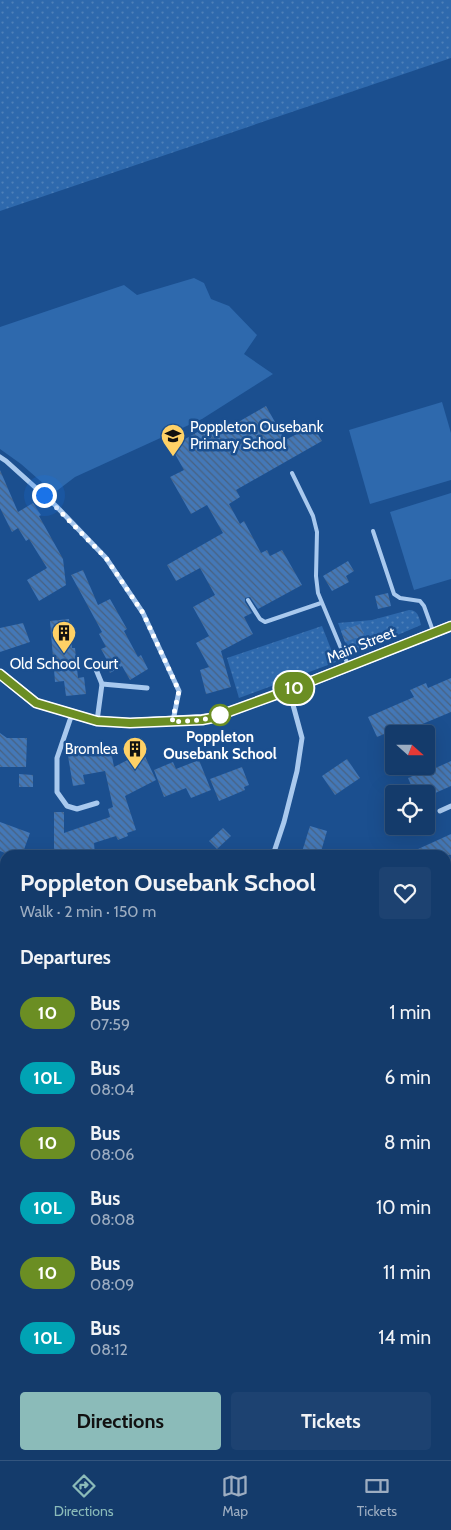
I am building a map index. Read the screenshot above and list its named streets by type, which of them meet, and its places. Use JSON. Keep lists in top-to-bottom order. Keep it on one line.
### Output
{"streets":{"street":["Main Street"]},"places":{"school or university":["Poppleton Ousebank Primary School"],"building":["Old School Court","Bromlea"],"other":["Poppleton Ousebank School"]},"lines":["bus line 10"],"north":"right","page":{"on_map":"10","heading":[["Poppleton Ousebank School","Walk · 2 min · 150 m"],"Departures"],"list":[{"mark":"10","name":"Bus","note":"07:59","value":"1 min"},{"mark":"10L","name":"Bus","note":"08:04","value":"6 min"},{"mark":"10","name":"Bus","note":"08:06","value":"8 min"},{"mark":"10L","name":"Bus","note":"08:08","value":"10 min"},{"mark":"10","name":"Bus","note":"08:09","value":"11 min"},{"mark":"10L","name":"Bus","note":"08:12","value":"14 min"}],"buttons":["Directions","Tickets"],"tabs":["Directions","Map","Tickets"]}}
